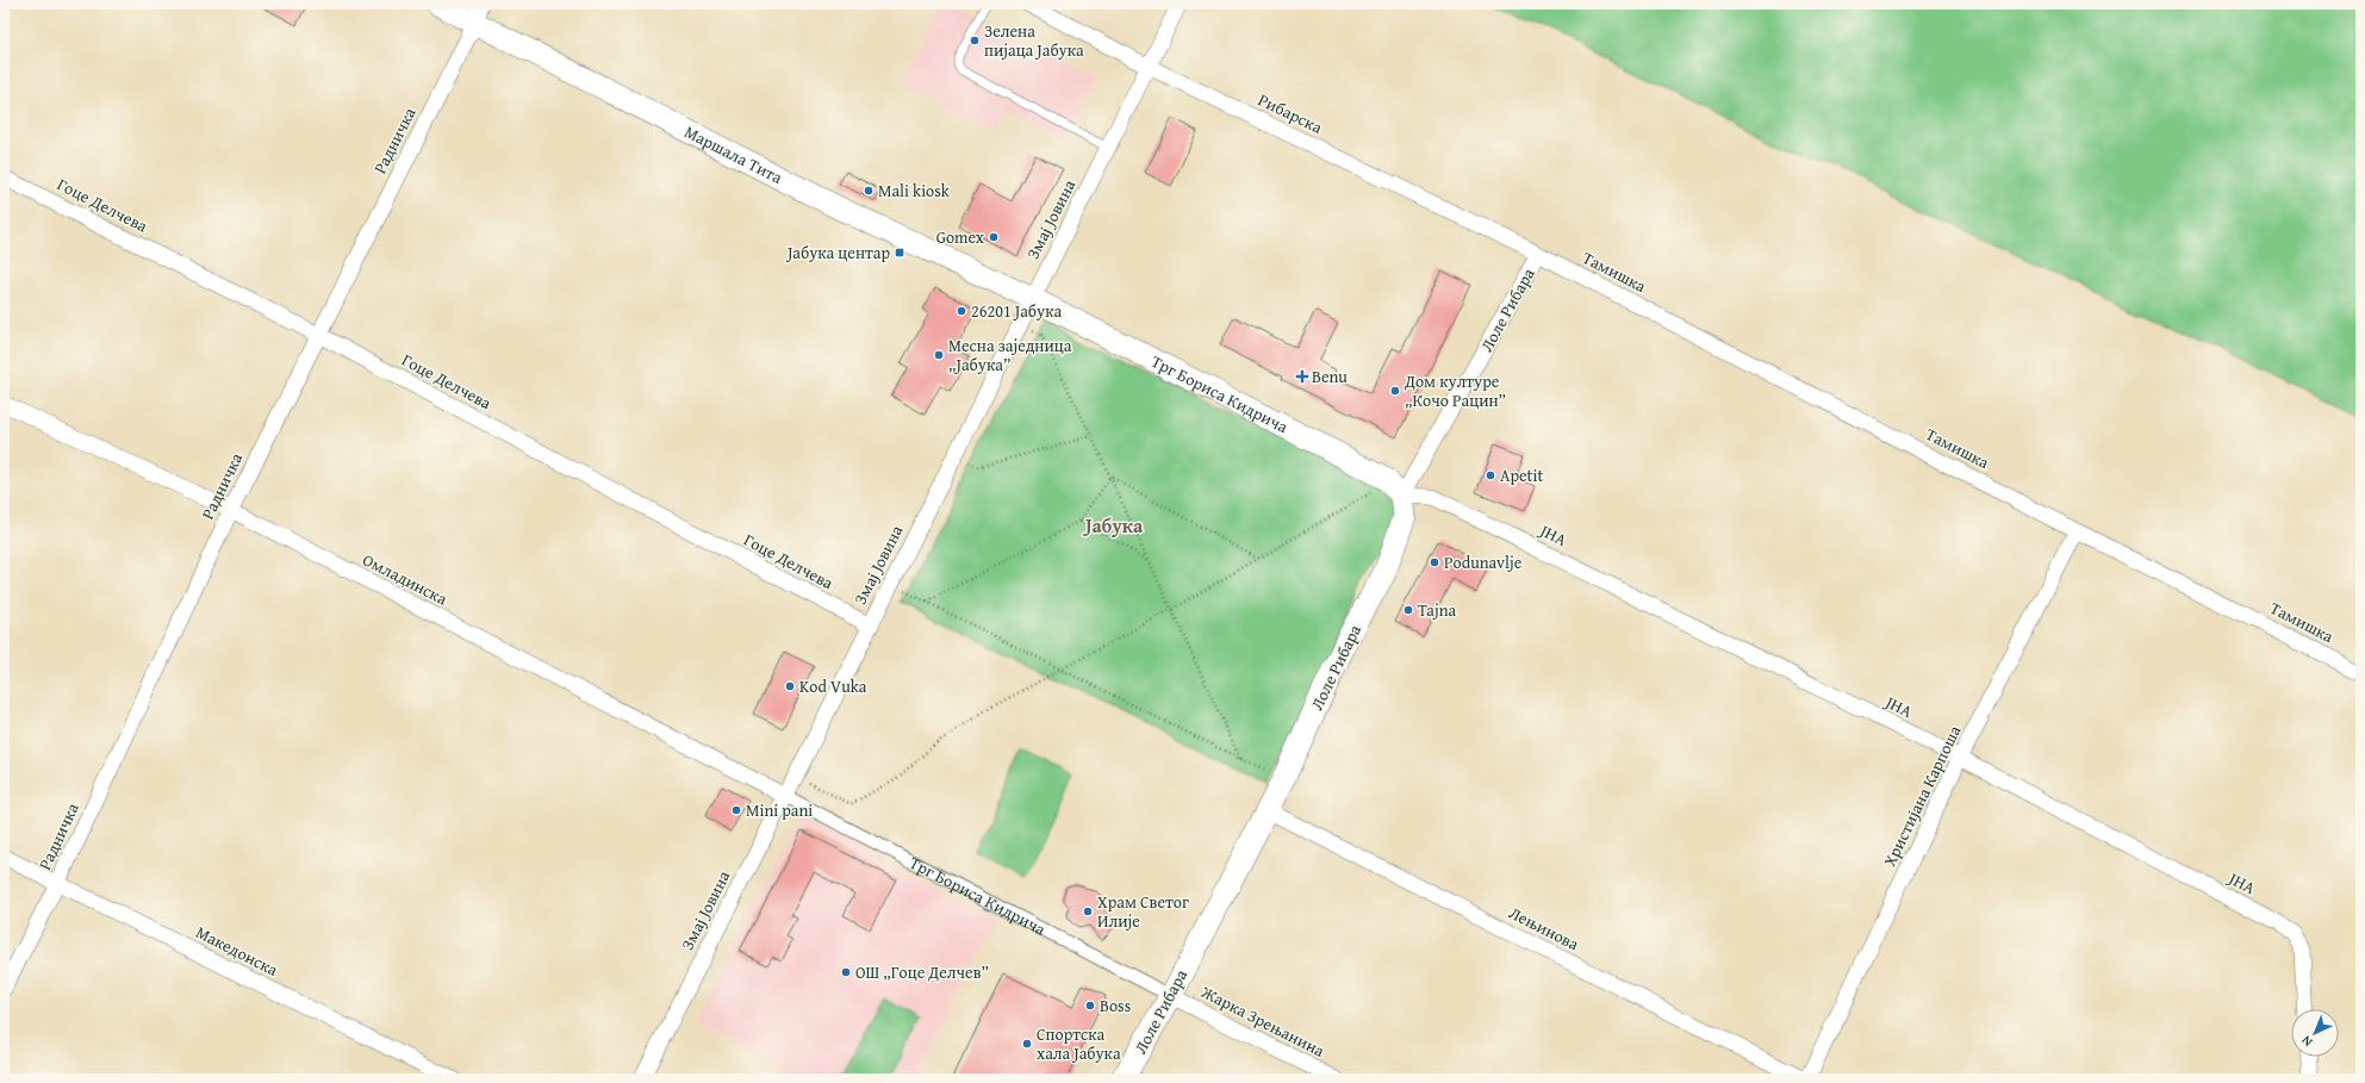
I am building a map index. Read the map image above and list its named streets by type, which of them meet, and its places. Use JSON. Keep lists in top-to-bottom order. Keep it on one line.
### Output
{"streets":{"main road":["Маршала Тита","Лоле Рибара","Трг Бориса Кидрича"],"street":["Рибарска","Радничка","Гоце Делчева","Змај Јовина","Тамишка","ЈНА","Омладинска","Христијана Карпоша","Лењинова","Македонска","Жарка Зрењанина"]},"crossings":[["Рибарска","Змај Јовина"],["Рибарска","Тамишка"],["Рибарска","Лоле Рибара"],["Радничка","Маршала Тита"],["Радничка","Гоце Делчева"],["Радничка","Омладинска"],["Радничка","Македонска"],["Маршала Тита","Змај Јовина"],["Маршала Тита","Трг Бориса Кидрича"],["Гоце Делчева","Змај Јовина"],["Змај Јовина","Трг Бориса Кидрича"],["Змај Јовина","Омладинска"],["Тамишка","Лоле Рибара"],["Тамишка","Христијана Карпоша"],["Лоле Рибара","Трг Бориса Кидрича"],["Лоле Рибара","ЈНА"],["Лоле Рибара","Лењинова"],["Лоле Рибара","Жарка Зрењанина"],["Трг Бориса Кидрича","ЈНА"],["Трг Бориса Кидрича","Омладинска"],["Трг Бориса Кидрича","Жарка Зрењанина"],["ЈНА","Христијана Карпоша"],["Христијана Карпоша","Лењинова"]],"districts":["Јабука"],"places":{"other":["Зелена пијаца Јабука","Mali kiosk","Gomex","26201 Јабука","Месна заједница „Јабука”","Дом културе „Кочо Рацин”","Apetit","Podunavlje","Tajna","Kod Vuka","Mini pani","Храм Светог Илије","ОШ „Гоце Делчев”","Boss","Спортска хала Јабука"],"transit":["Јабука центар"],"health":["Benu"]},"north":"bottom left"}
